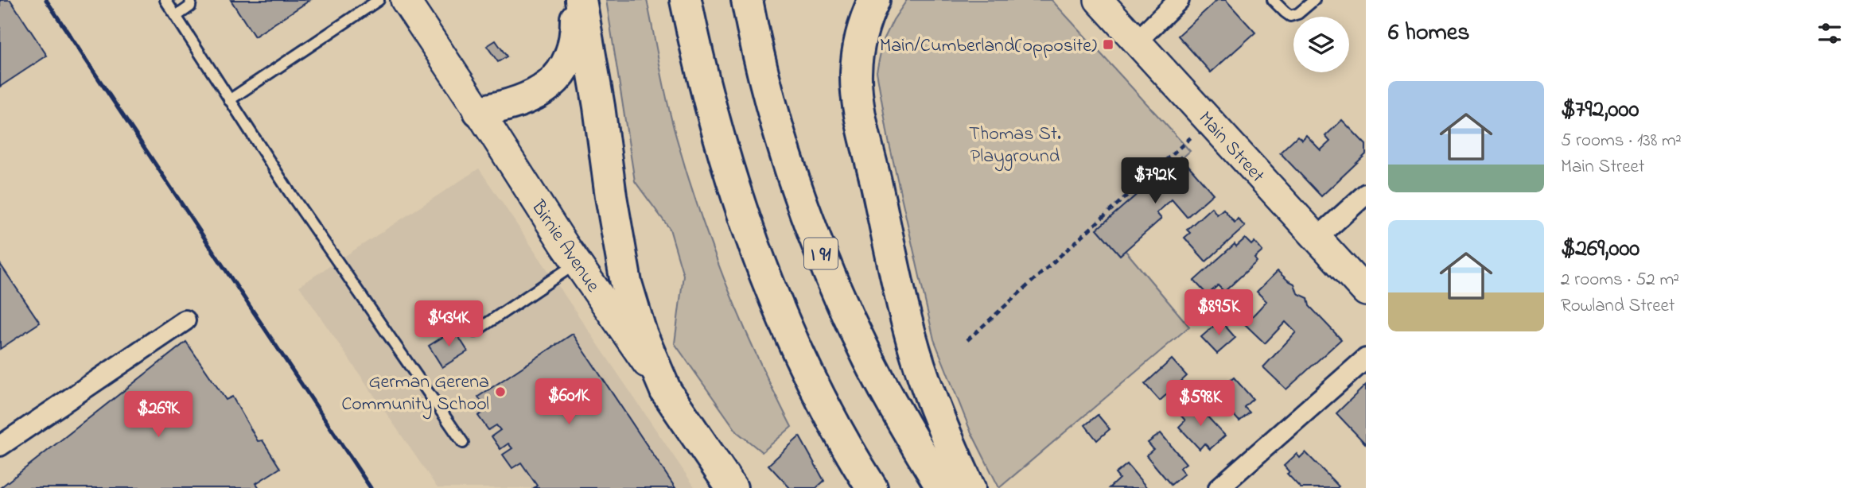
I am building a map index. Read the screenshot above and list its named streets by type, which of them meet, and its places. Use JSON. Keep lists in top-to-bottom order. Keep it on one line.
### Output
{"streets":{"main road":["Main Street","Birnie Avenue","I 91"]},"parks":["Thomas St. Playground"],"places":{"transit":["Main/Cumberland(opposite)"],"other":["German Gerena Community School"]},"page":{"heading":"6 homes","list":[{"name":"$792,000","note":"5 rooms · 138 m² · Main Street"},{"name":"$269,000","note":"2 rooms · 52 m² · Rowland Street"}],"price":["$792K","$895K","$434K","$601K","$598K","$269K"]}}
